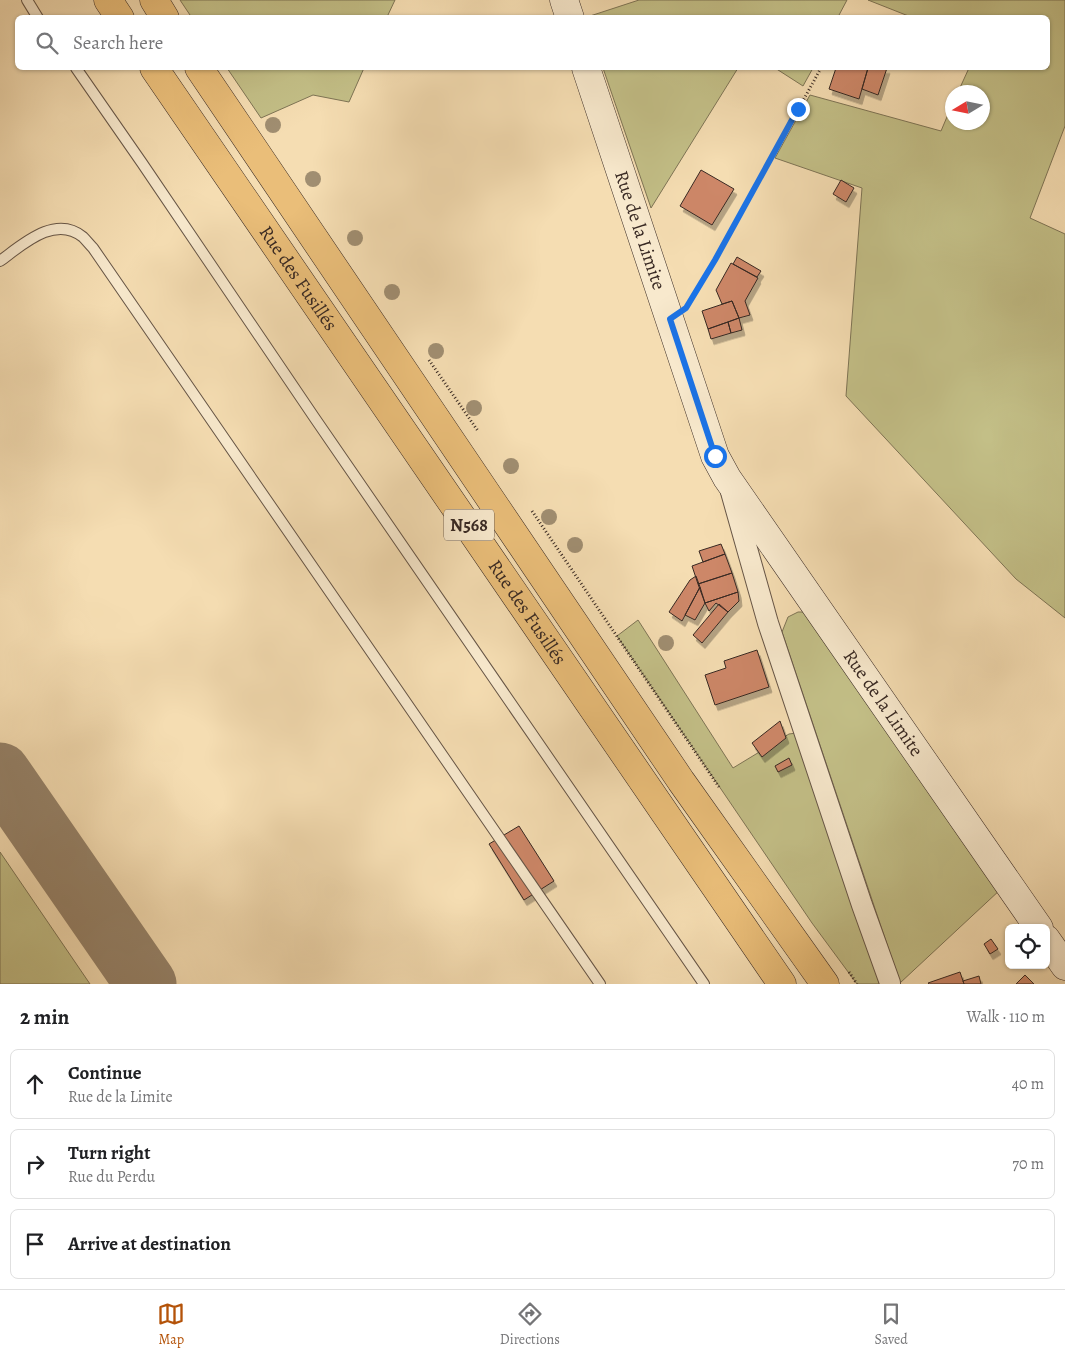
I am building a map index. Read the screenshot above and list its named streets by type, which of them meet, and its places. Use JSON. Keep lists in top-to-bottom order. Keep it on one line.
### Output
{"streets":{"highway":["Rue des Fusillés","N568"],"street":["Rue de la Limite"]},"north":"left","page":{"search":"Search here","heading":["2 min","Walk · 110 m"],"list":[["Continue","Rue de la Limite","40 m"],["Turn right","Rue du Perdu","70 m"],"Arrive at destination"],"nav":["Map","Directions","Saved"]}}
